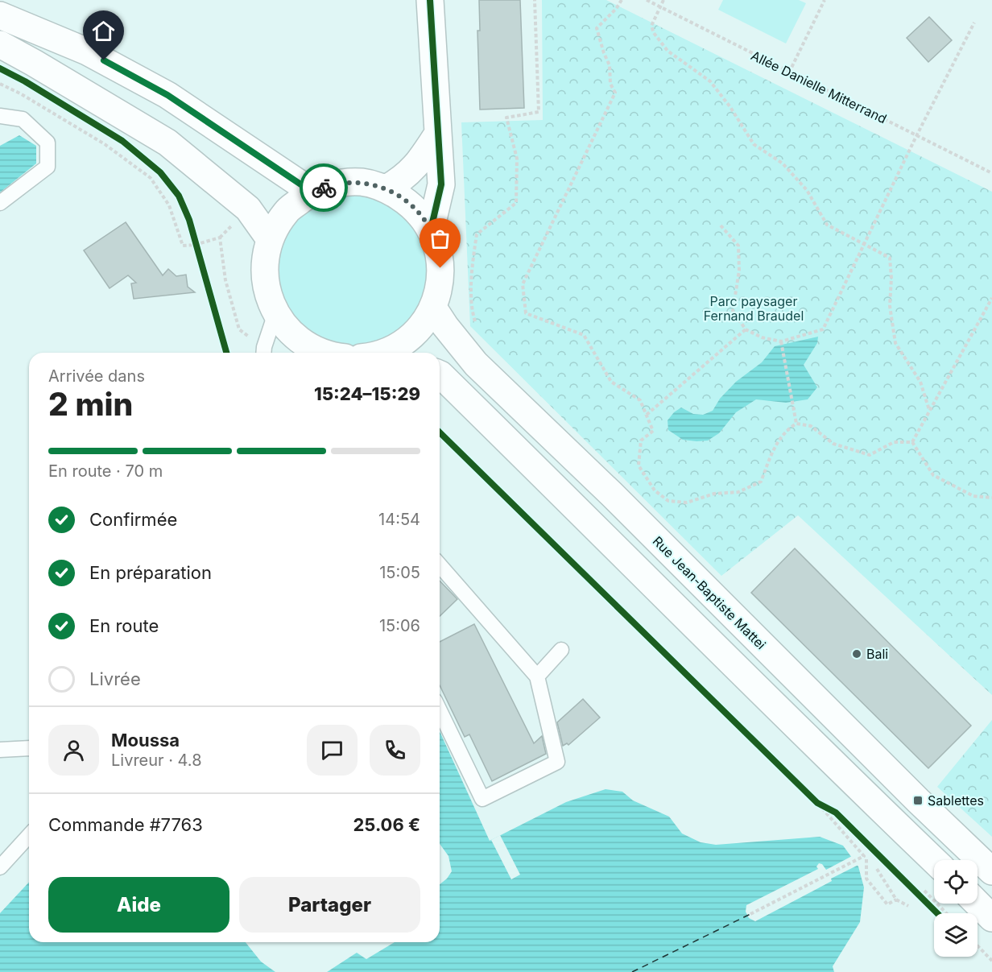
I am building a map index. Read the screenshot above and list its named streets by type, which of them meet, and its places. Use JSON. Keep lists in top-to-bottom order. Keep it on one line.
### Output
{"streets":{"main road":["Rue Jean-Baptiste Mattei"],"path":["Allée Danielle Mitterrand"]},"parks":["Parc paysager Fernand Braudel"],"places":{"other":["Bali"],"transit":["Sablettes"]},"page":{"heading":["2 min","Arrivée dans","15:24–15:29"],"panel":["Moussa","Livreur · 4.8","Commande #7763","25.06 €"],"bar":"En route · 70 m","list":[["Confirmée","14:54"],["En préparation","15:05"],["En route","15:06"],"Livrée"],"buttons":["Aide","Partager"]}}
